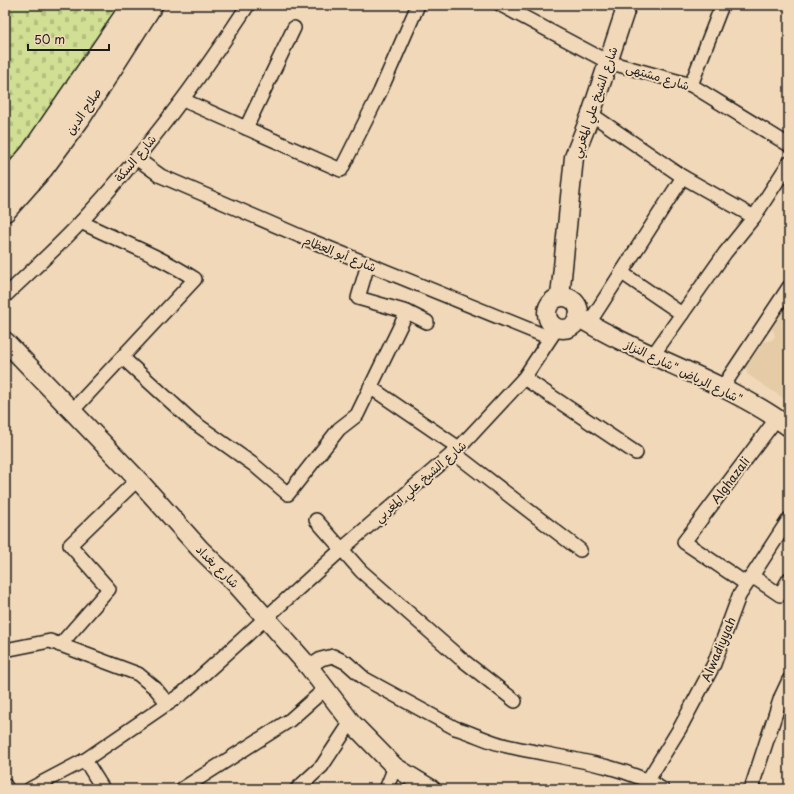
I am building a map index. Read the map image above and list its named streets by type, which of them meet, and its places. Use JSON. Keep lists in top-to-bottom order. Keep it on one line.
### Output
{"streets":{"highway":["صلاح الدين"],"main road":["شارع الشيخ علي المغربي","شارع الرياض \"شارع النزاز\"","شارع بغداد"],"street":["شارع مشتهى","شارع السكة","شارع أبو العظام","Alghazali","Alwadiyyah"]},"crossings":[["شارع مشتهى","شارع الشيخ علي المغربي"],["شارع الشيخ علي المغربي","شارع أبو العظام"],["شارع الشيخ علي المغربي","شارع بغداد"],["شارع السكة","شارع أبو العظام"],["شارع الرياض \"شارع النزاز\"","Alghazali"],["Alghazali","Alwadiyyah"]],"scale_bar":"50 m"}
